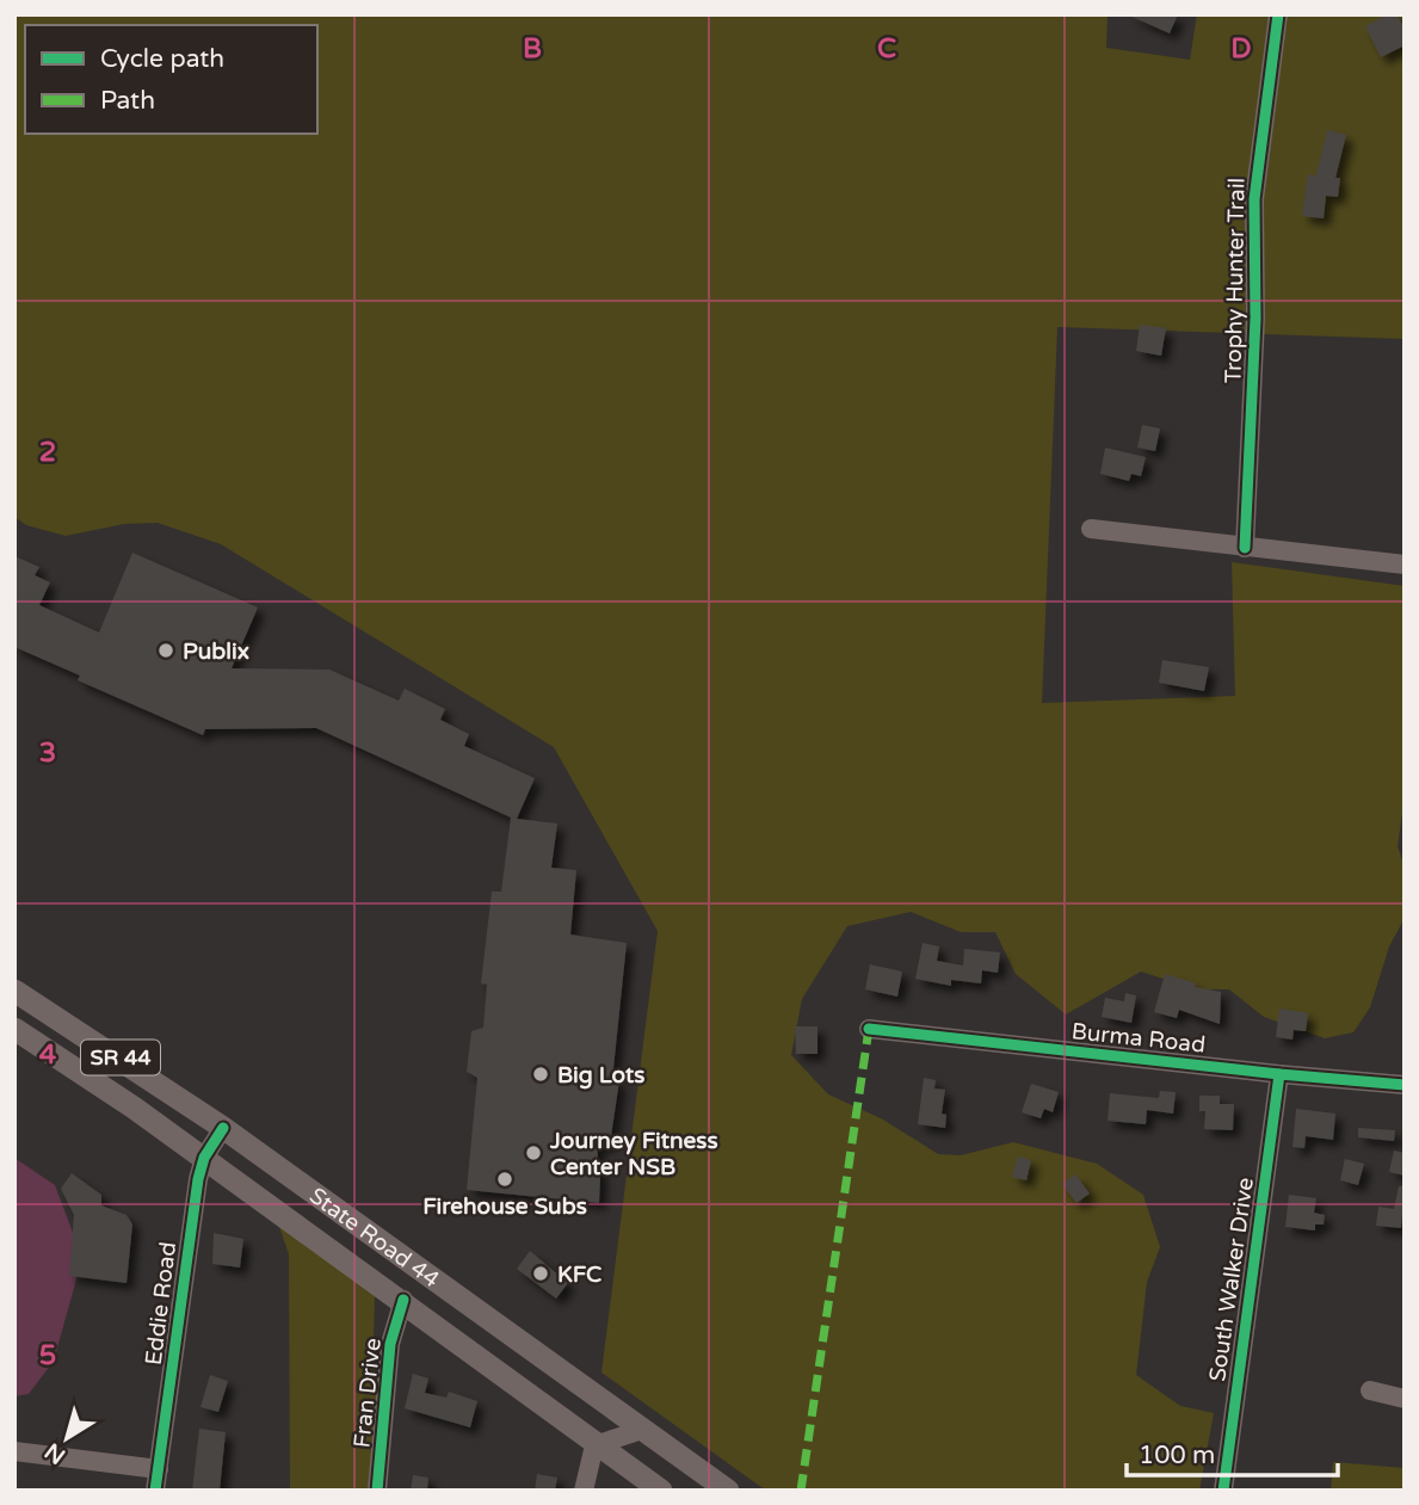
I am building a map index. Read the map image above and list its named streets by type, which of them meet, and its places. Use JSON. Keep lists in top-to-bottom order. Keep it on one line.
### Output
{"streets":{"main road":["SR 44","State Road 44"],"street":["Trophy Hunter Trail","Burma Road","South Walker Drive","Eddie Road","Fran Drive"]},"crossings":[["Burma Road","South Walker Drive"],["State Road 44","Eddie Road"],["State Road 44","Fran Drive"]],"places":["Publix","Big Lots","Journey Fitness Center NSB","Firehouse Subs","KFC"],"legend":["Cycle path","Path"],"scale_bar":"100 m","north":"bottom left","grid":{"columns":["B","C","D"],"rows":["2","3","4","5"]}}
